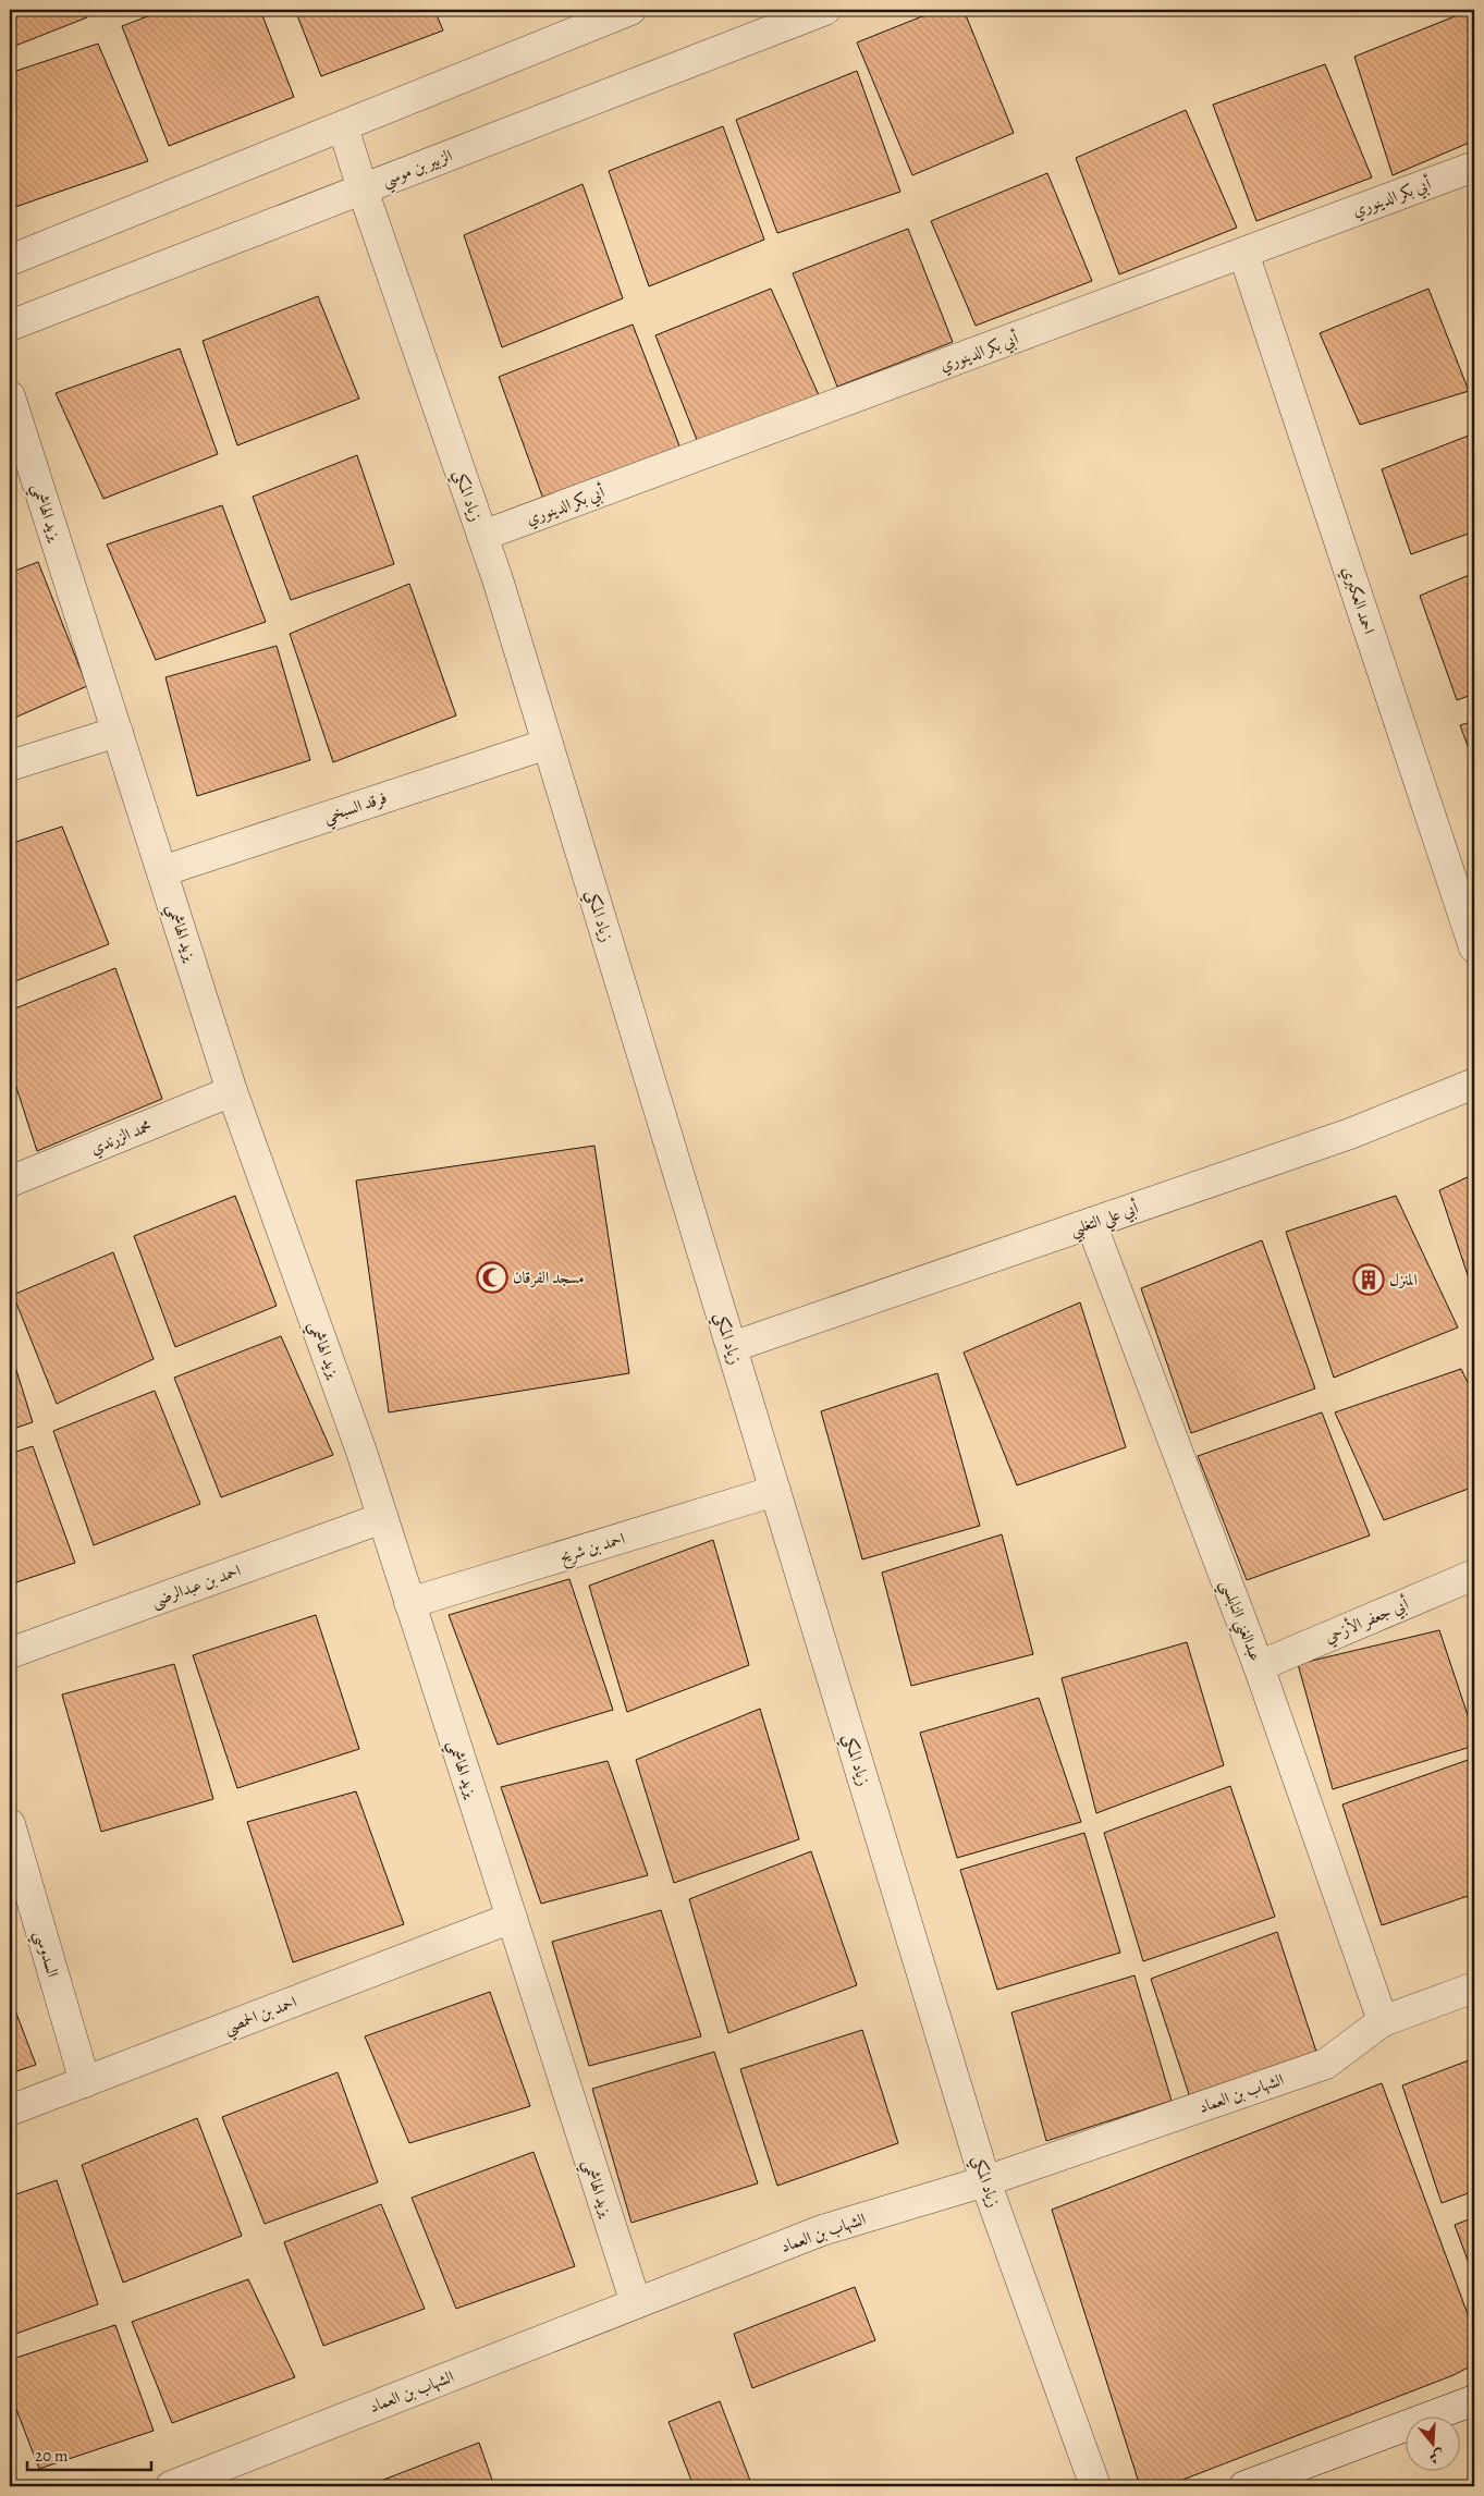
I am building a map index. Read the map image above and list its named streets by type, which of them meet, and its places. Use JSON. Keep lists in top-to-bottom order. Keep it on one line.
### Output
{"streets":{"street":["الزبير بن موسي","أبي بكر الدينوري","زياد المكي","يزيد الهاشمي","احمد العكبري","فرقد السبخي","محمد الزرندي","أبي علي التغلبي","احمد بن شريح","احمد بن عبدالرضى","عبدالغني النابلسي","أبي جعفر الأزحي","السدوسي","احمد بن الحمصي","الشهاب بن العماد"]},"crossings":[["الزبير بن موسي","زياد المكي"],["أبي بكر الدينوري","زياد المكي"],["أبي بكر الدينوري","احمد العكبري"],["زياد المكي","فرقد السبخي"],["زياد المكي","أبي علي التغلبي"],["زياد المكي","احمد بن شريح"],["زياد المكي","الشهاب بن العماد"],["يزيد الهاشمي","فرقد السبخي"],["يزيد الهاشمي","محمد الزرندي"],["يزيد الهاشمي","احمد بن شريح"],["يزيد الهاشمي","احمد بن عبدالرضى"],["يزيد الهاشمي","احمد بن الحمصي"],["يزيد الهاشمي","الشهاب بن العماد"],["أبي علي التغلبي","عبدالغني النابلسي"],["عبدالغني النابلسي","أبي جعفر الأزحي"],["عبدالغني النابلسي","الشهاب بن العماد"],["السدوسي","احمد بن الحمصي"]],"places":{"mosque":["مسجد الفرقان"],"building":["المنزل"]},"scale_bar":"20 m","north":"bottom"}
